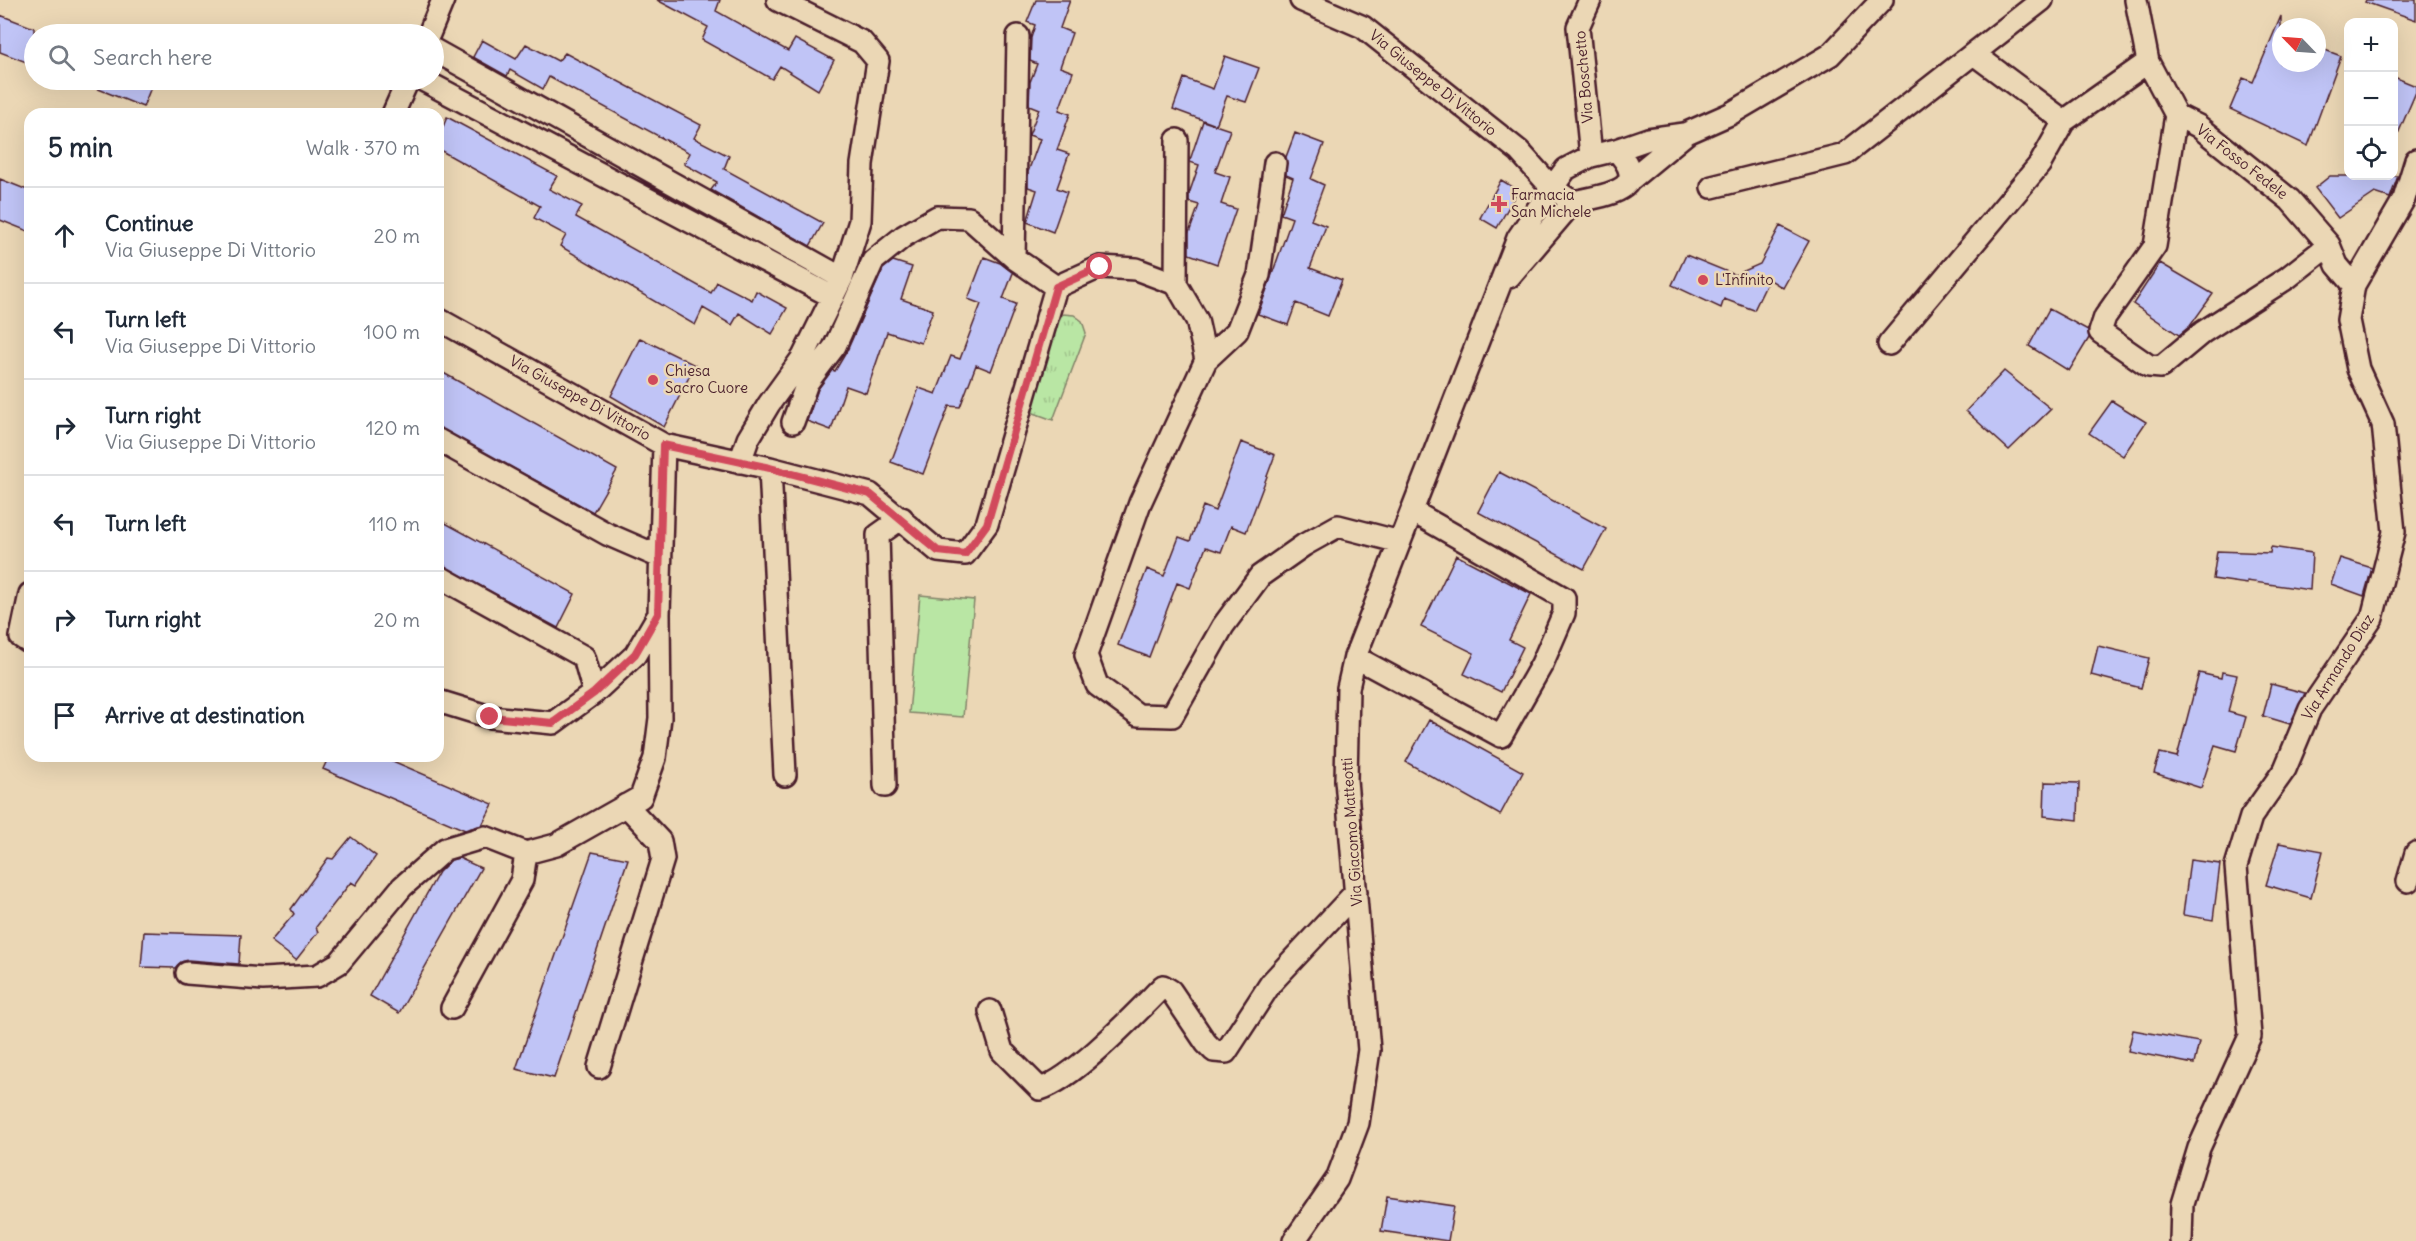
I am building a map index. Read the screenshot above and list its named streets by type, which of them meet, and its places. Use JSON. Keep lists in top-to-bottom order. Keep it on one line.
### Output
{"streets":{"street":["Via Boschetto","Via Giuseppe Di Vittorio","Via Fosso Fedele","Via Armando Diaz","Via Giacomo Matteotti"]},"crossings":[["Via Boschetto","Via Giacomo Matteotti"],["Via Giuseppe Di Vittorio","Via Giacomo Matteotti"],["Via Fosso Fedele","Via Armando Diaz"]],"places":{"health":["Farmacia San Michele"],"other":["L'Infinito","Chiesa Sacro Cuore"]},"north":"top left","page":{"map_buttons":["+","−"],"search":"Search here","heading":["5 min","Walk · 370 m"],"list":[["Continue","Via Giuseppe Di Vittorio","20 m"],["Turn left","Via Giuseppe Di Vittorio","100 m"],["Turn right","Via Giuseppe Di Vittorio","120 m"],["Turn left","110 m"],["Turn right","20 m"],"Arrive at destination"]}}
